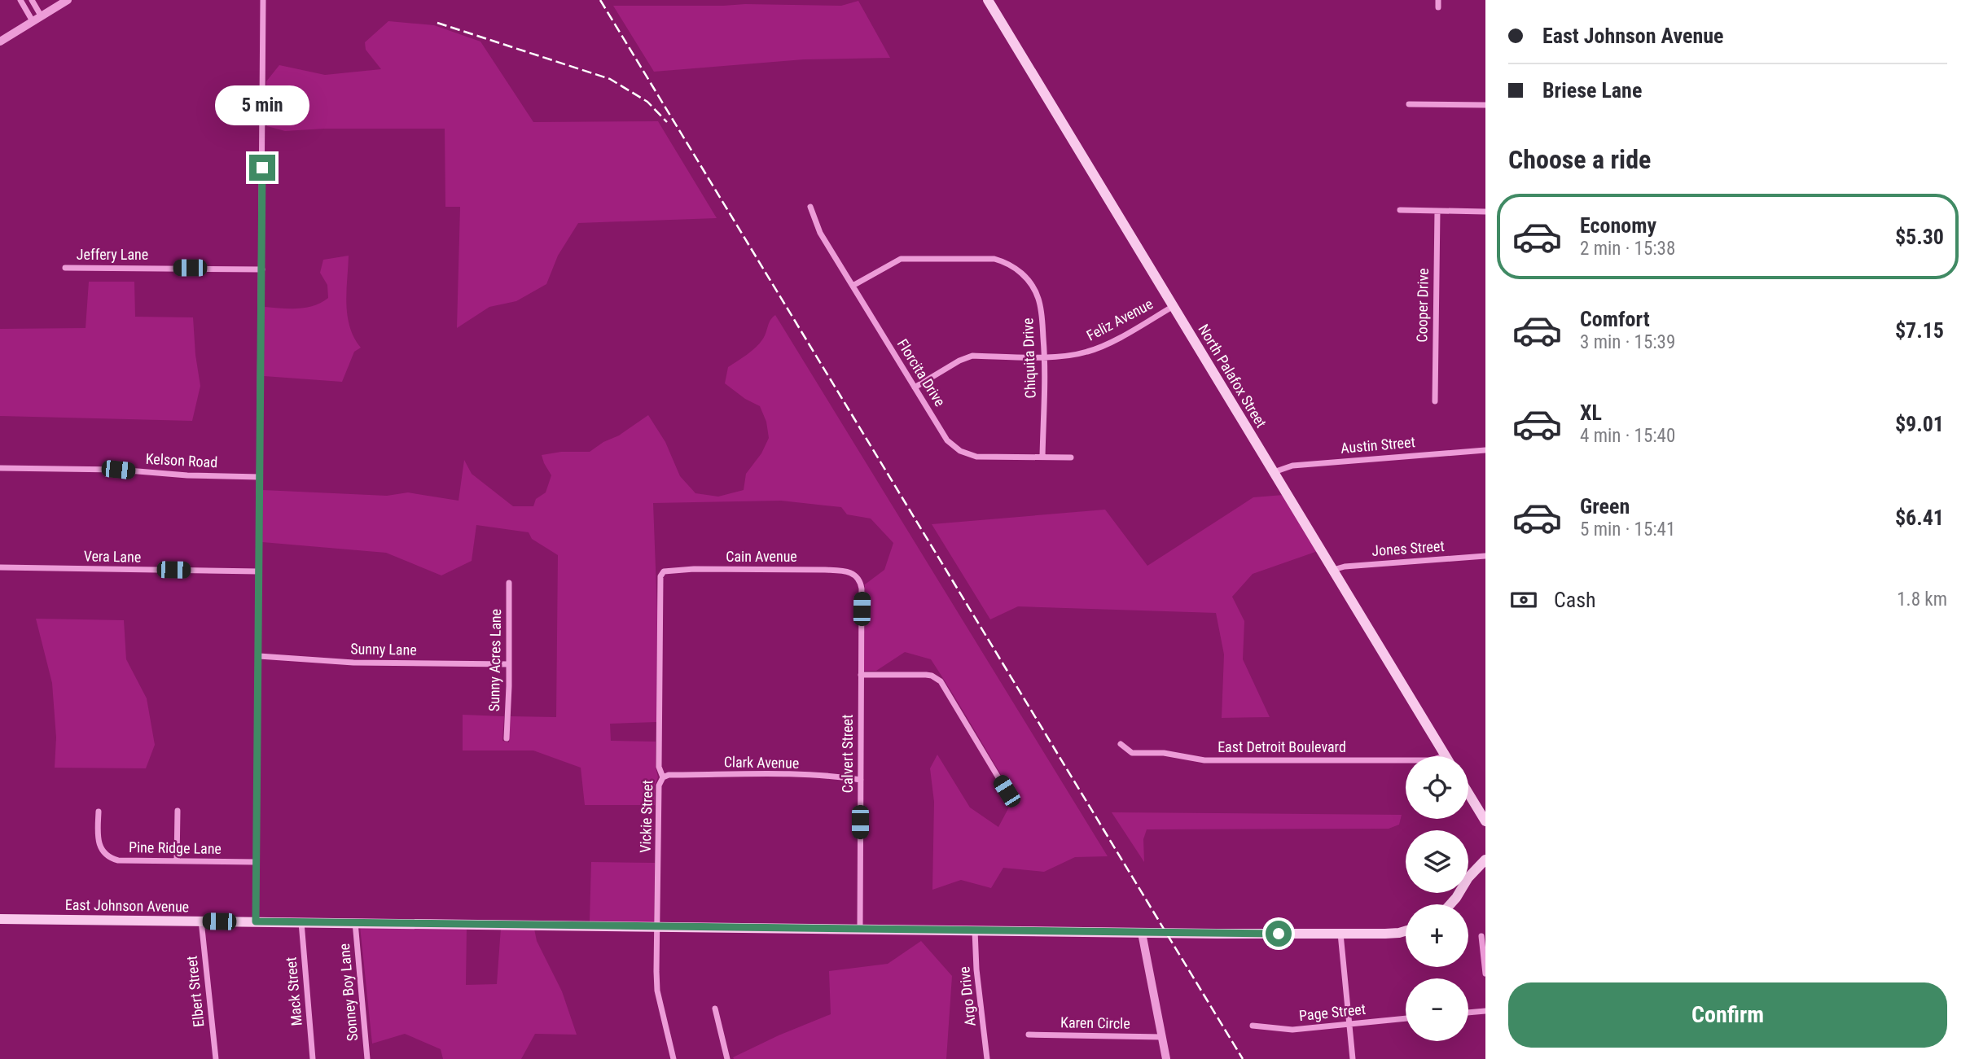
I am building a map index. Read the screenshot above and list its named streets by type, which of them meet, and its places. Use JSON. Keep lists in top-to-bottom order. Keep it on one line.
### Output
{"streets":{"main road":["North Palafox Street","East Johnson Avenue"],"street":["Jeffery Lane","Cooper Drive","Feliz Avenue","Chiquita Drive","Florcita Drive","Austin Street","Kelson Road","Jones Street","Vera Lane","Cain Avenue","Sunny Lane","Sunny Acres Lane","East Detroit Boulevard","Calvert Street","Clark Avenue","Vickie Street","Pine Ridge Lane","Elbert Street","Mack Street","Sonney Boy Lane","Argo Drive","Page Street","Karen Circle"]},"crossings":[["Feliz Avenue","Chiquita Drive"],["Feliz Avenue","Florcita Drive"],["Feliz Avenue","North Palafox Street"],["Chiquita Drive","Florcita Drive"],["North Palafox Street","Austin Street"],["North Palafox Street","Jones Street"],["North Palafox Street","East Detroit Boulevard"],["Cain Avenue","Calvert Street"],["Cain Avenue","Vickie Street"],["Sunny Lane","Sunny Acres Lane"],["Calvert Street","Clark Avenue"],["Calvert Street","East Johnson Avenue"],["Clark Avenue","Vickie Street"],["Vickie Street","East Johnson Avenue"],["East Johnson Avenue","Elbert Street"],["East Johnson Avenue","Mack Street"],["East Johnson Avenue","Sonney Boy Lane"],["East Johnson Avenue","Argo Drive"]],"page":{"banner":["East Johnson Avenue","Briese Lane"],"bubble":"5 min","heading":"Choose a ride","list":[{"name":"Economy","note":"2 min · 15:38","value":"$5.30"},{"name":"Comfort","note":"3 min · 15:39","value":"$7.15"},{"name":"XL","note":"4 min · 15:40","value":"$9.01"},{"name":"Green","note":"5 min · 15:41","value":"$6.41"}],"pay":["Cash","1.8 km"],"map_buttons":["+","−"],"buttons":"Confirm"}}
